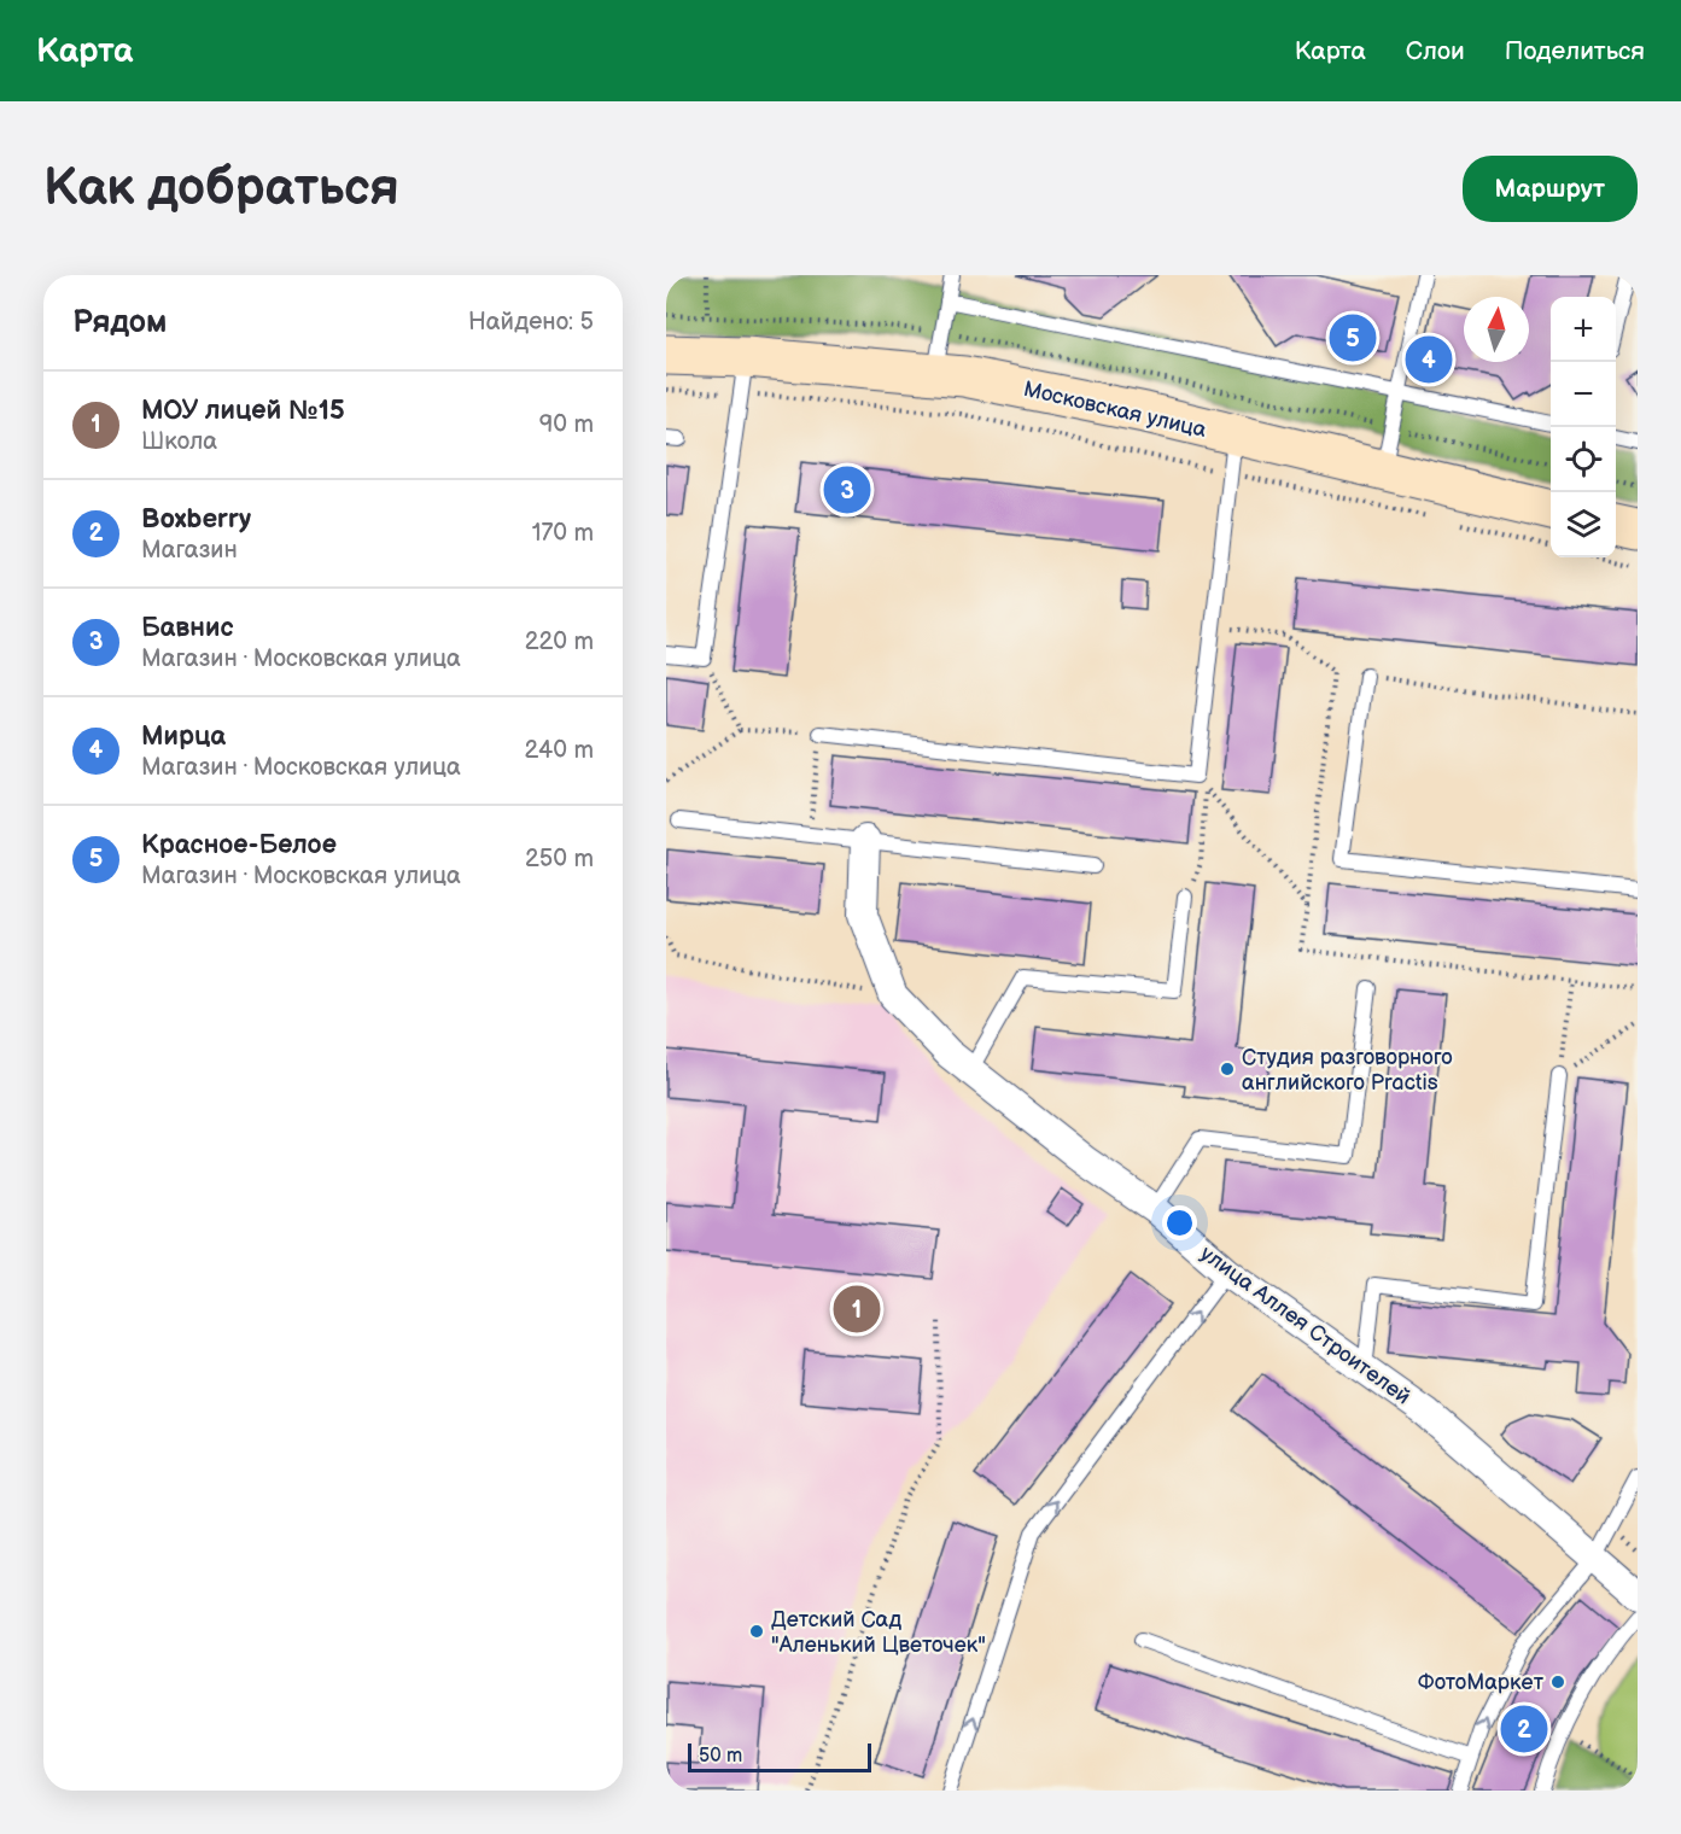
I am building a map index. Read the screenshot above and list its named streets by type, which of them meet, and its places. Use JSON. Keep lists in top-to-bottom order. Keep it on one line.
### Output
{"streets":{"street":["Московская улица","улица Аллея Строителей"]},"places":["Студия разговорного английского Practis","Детский Сад \"Аленький Цветочек\"","ФотоМаркет"],"scale_bar":"50 m","north":"top","page":{"header":"Карта","nav":["Карта","Слои","Поделиться"],"buttons":"Маршрут","title":"Как добраться","heading":["Рядом","Найдено: 5"],"map_buttons":["+","−"],"pins":["5","4","3","1","2"],"list":[{"mark":"1","name":"МОУ лицей №15","note":"Школа","value":"90 m"},{"mark":"2","name":"Boxberry","note":"Магазин","value":"170 m"},{"mark":"3","name":"Бавнис","note":"Магазин · Московская улица","value":"220 m"},{"mark":"4","name":"Мирца","note":"Магазин · Московская улица","value":"240 m"},{"mark":"5","name":"Красное-Белое","note":"Магазин · Московская улица","value":"250 m"}],"scale":"50 m"}}
